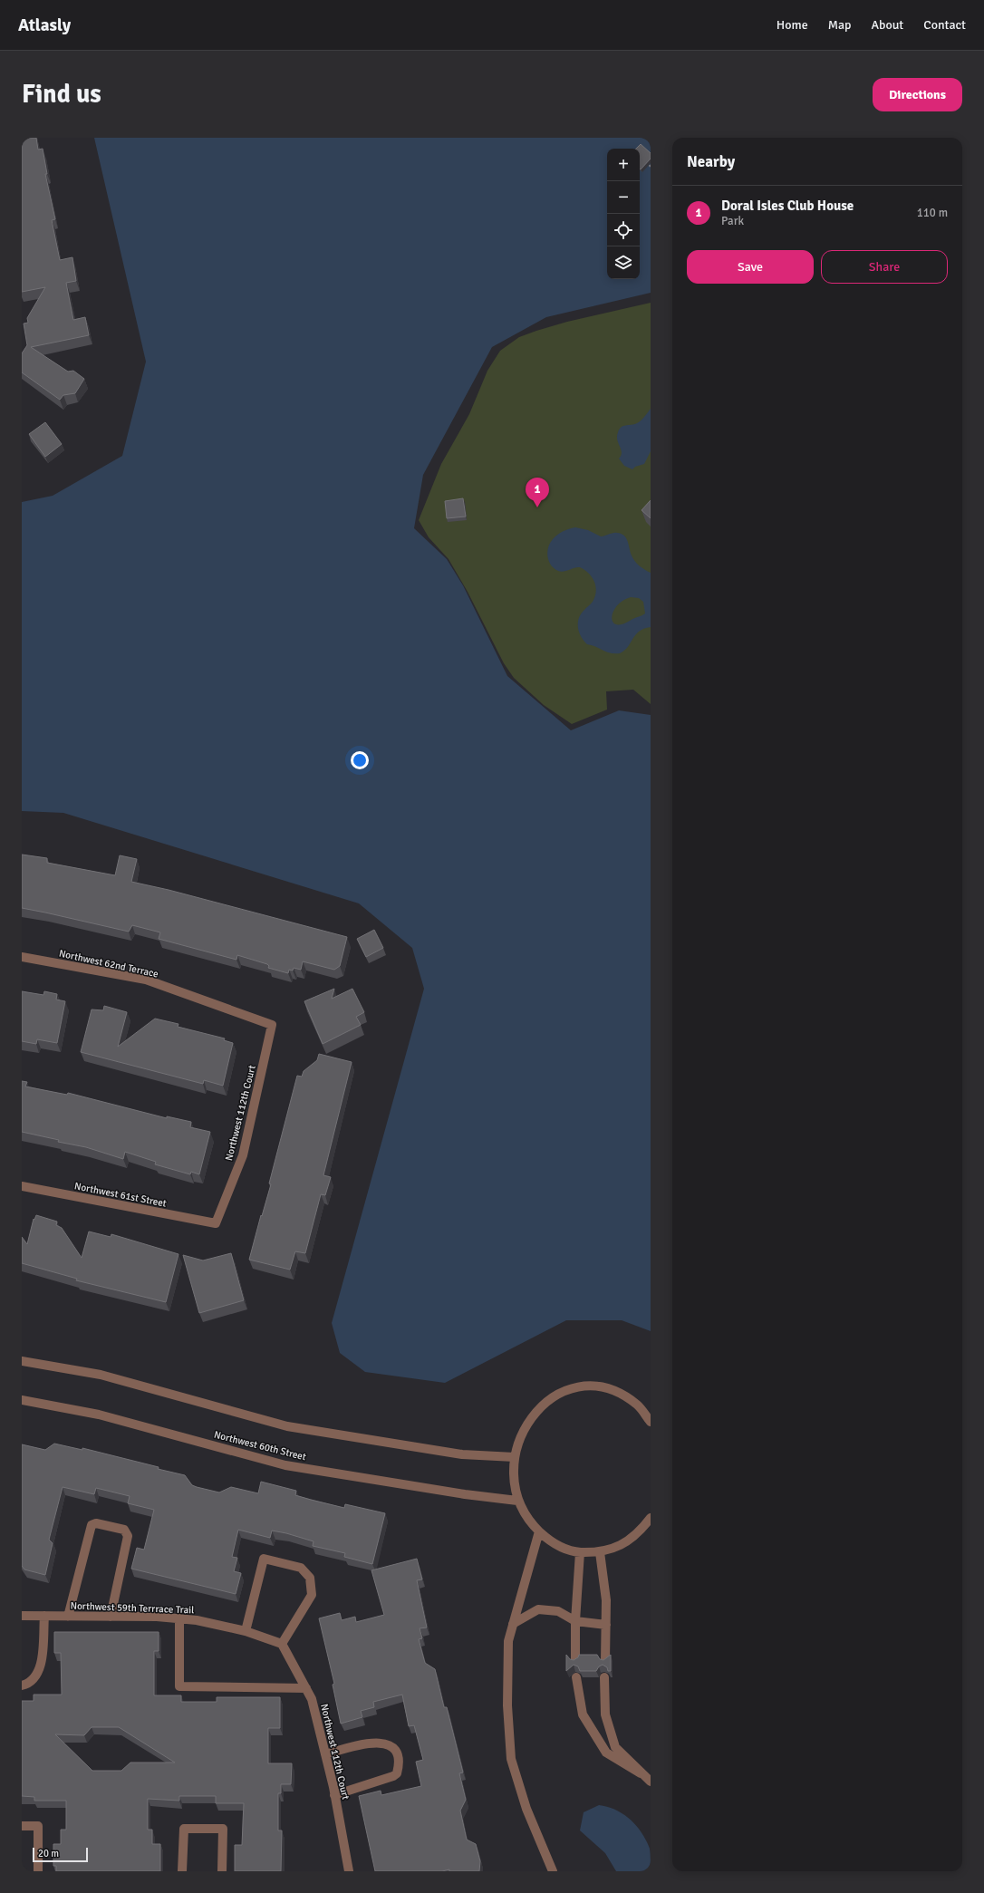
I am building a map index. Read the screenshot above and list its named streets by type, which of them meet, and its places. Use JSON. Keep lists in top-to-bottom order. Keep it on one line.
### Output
{"streets":{"street":["Northwest 62nd Terrace","Northwest 112th Court","Northwest 61st Street","Northwest 60th Street","Northwest 59th Terrrace Trail"]},"crossings":[["Northwest 62nd Terrace","Northwest 112th Court"],["Northwest 112th Court","Northwest 61st Street"],["Northwest 112th Court","Northwest 59th Terrrace Trail"]],"scale_bar":"20 m","page":{"header":"Atlasly","nav":["Home","Map","About","Contact"],"buttons":["Directions",["Save","Share"]],"title":"Find us","heading":"Nearby","map_buttons":["+","−"],"list":[{"mark":"1","name":"Doral Isles Club House","note":"Park","value":"110 m"}],"pins":"1","scale":"20 m"}}
